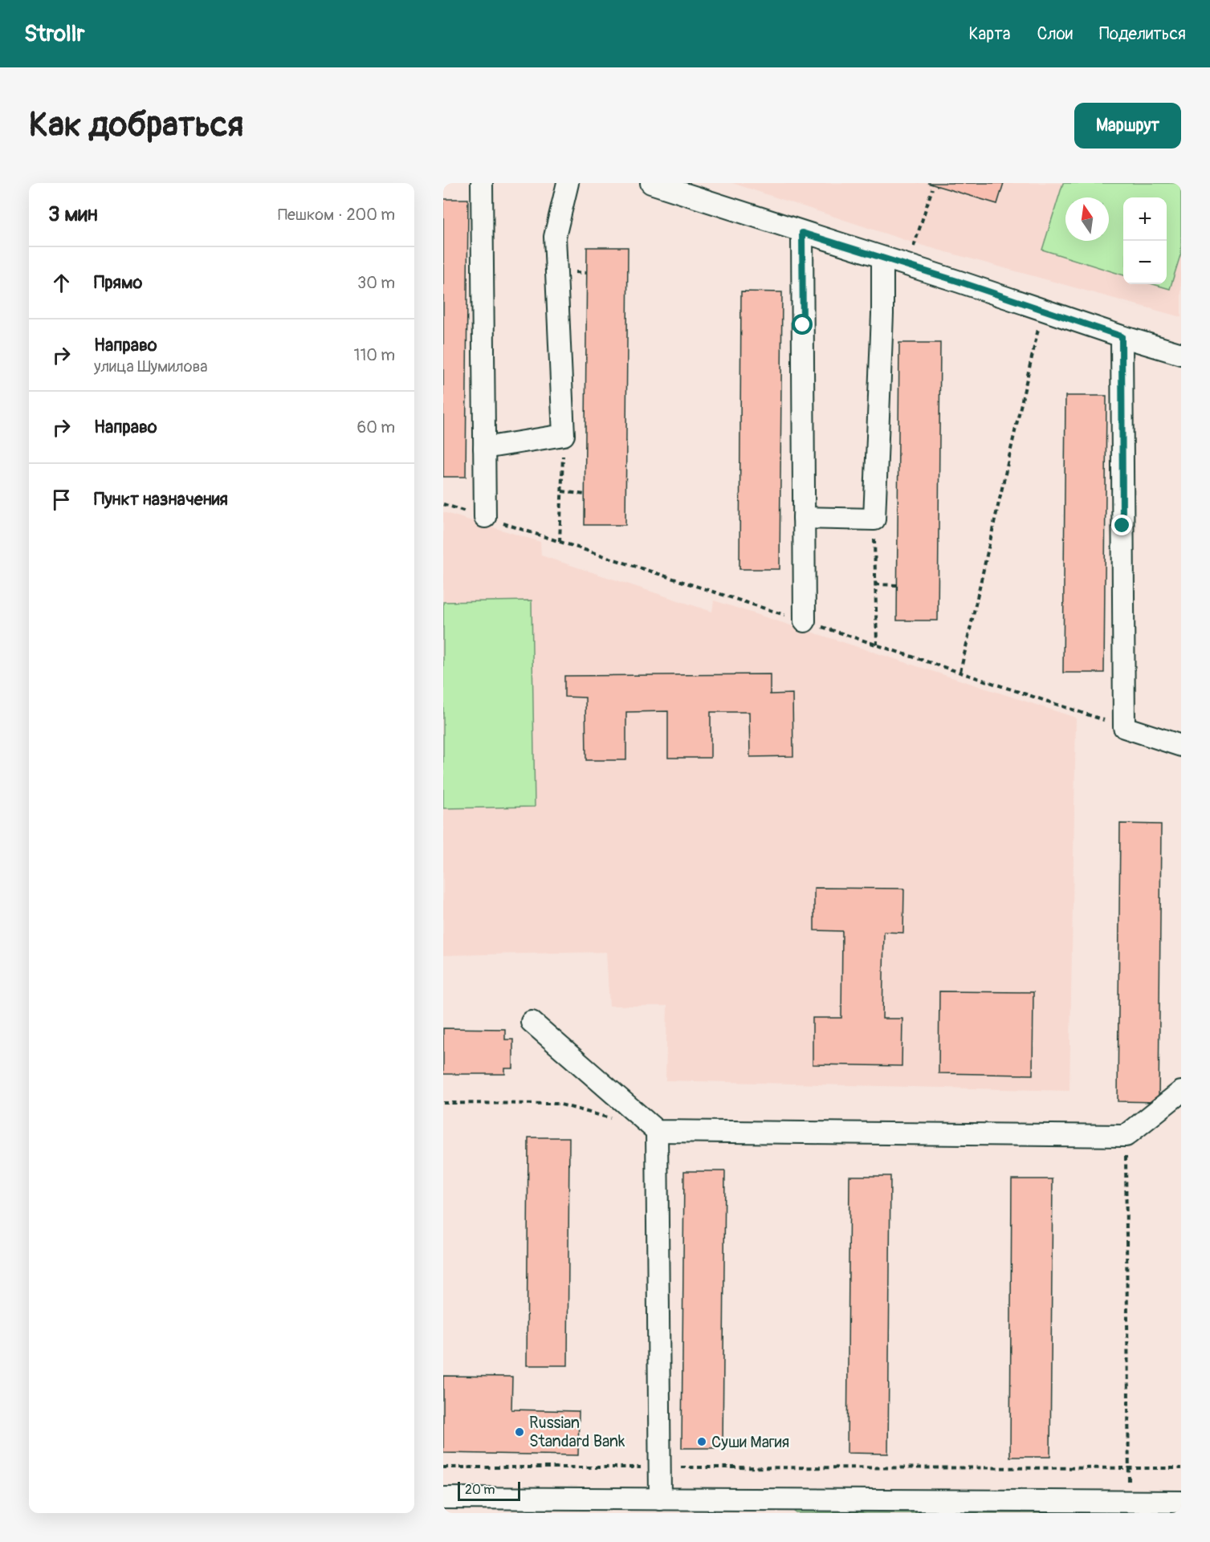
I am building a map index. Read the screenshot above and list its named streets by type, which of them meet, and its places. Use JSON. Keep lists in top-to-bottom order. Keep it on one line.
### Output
{"places":["Russian Standard Bank","Суши Магия"],"scale_bar":"20 m","north":"top","page":{"header":"Strollr","nav":["Карта","Слои","Поделиться"],"buttons":"Маршрут","title":"Как добраться","heading":["3 мин","Пешком · 200 m"],"map_buttons":["+","−"],"list":[["Прямо","30 m"],["Направо","улица Шумилова","110 m"],["Направо","60 m"],"Пункт назначения"],"scale":"20 m"}}
